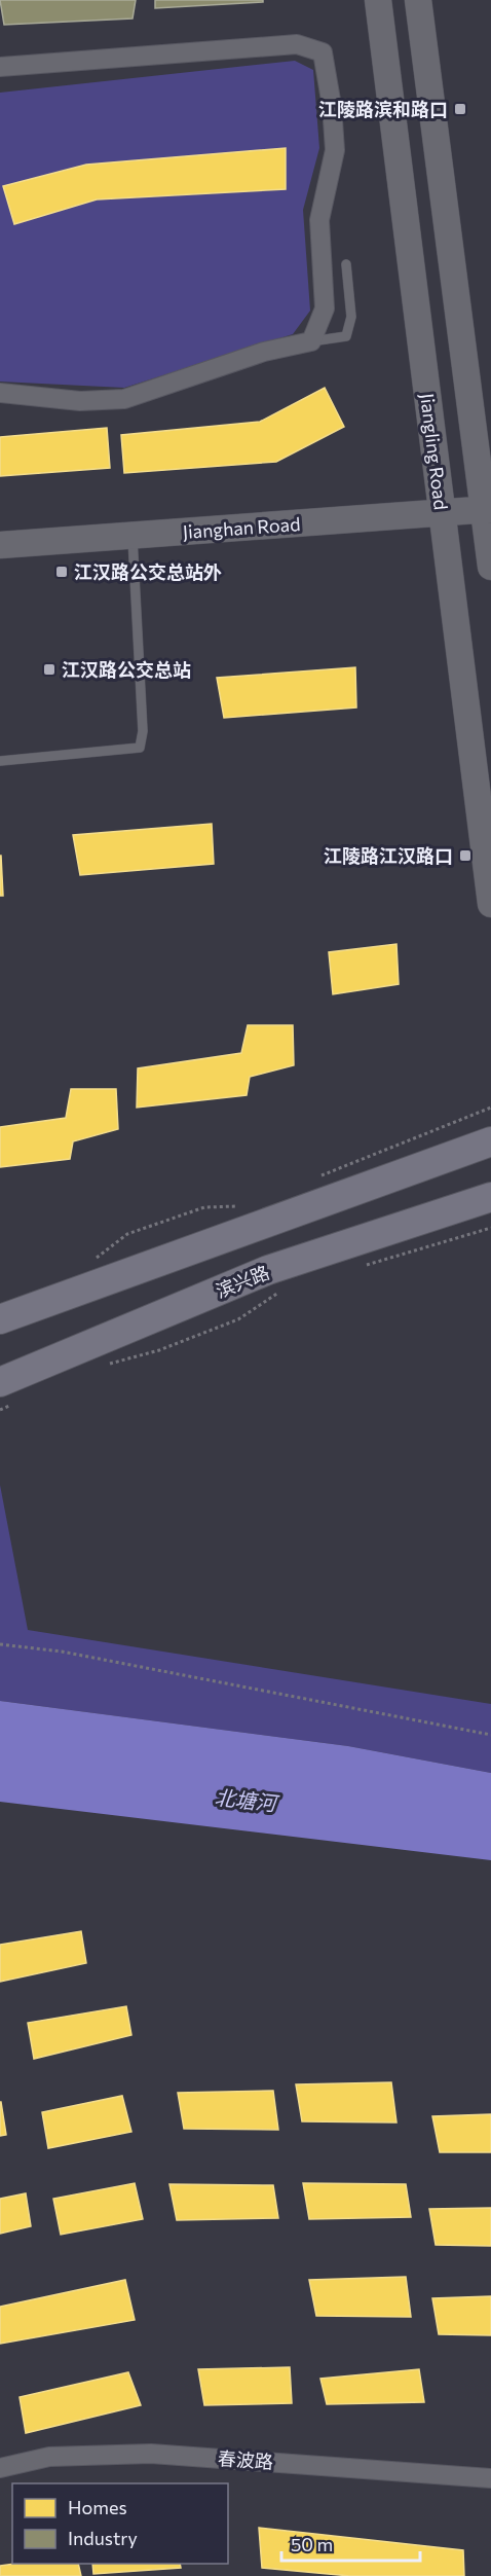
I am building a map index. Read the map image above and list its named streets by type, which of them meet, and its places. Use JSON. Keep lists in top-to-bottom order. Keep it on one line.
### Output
{"streets":{"main road":["Jiangling Road","Jianghan Road","滨兴路"],"street":["春波路"]},"crossings":[["Jiangling Road","Jianghan Road"]],"water":["北塘河"],"places":{"transit":["江陵路滨和路口","江汉路公交总站外","江汉路公交总站","江陵路江汉路口"]},"legend":["Homes","Industry"],"scale_bar":"50 m"}
